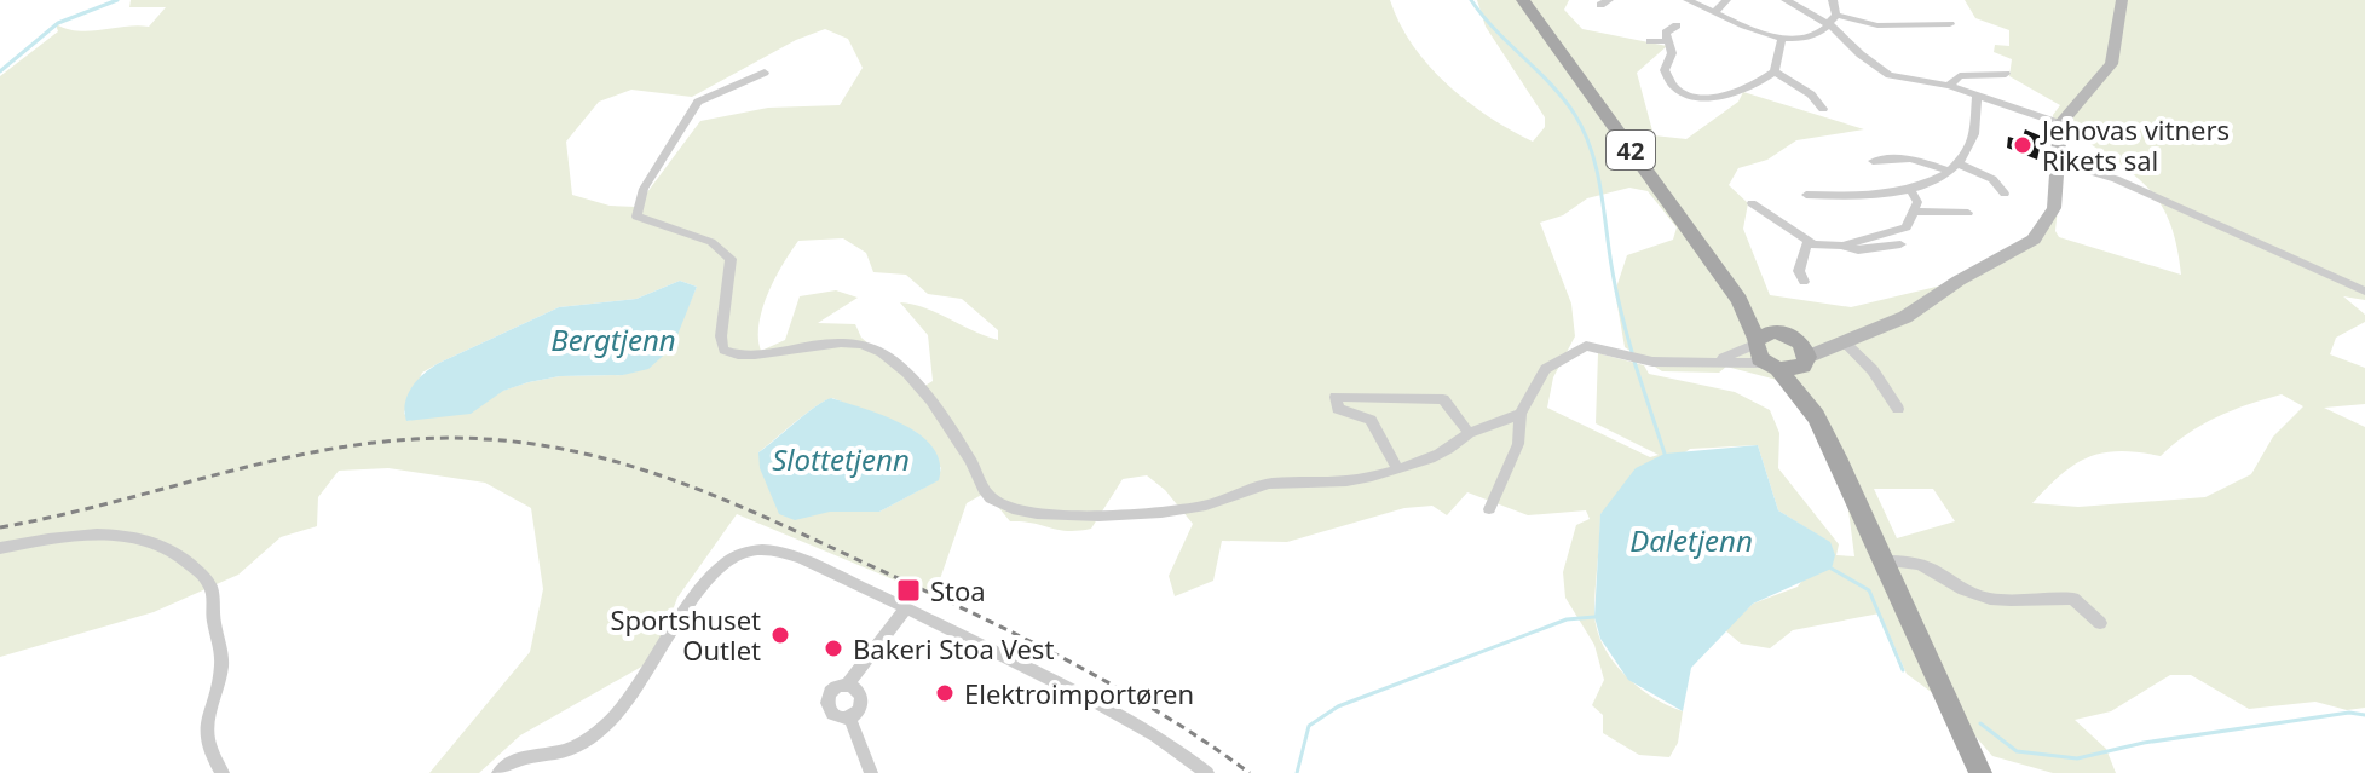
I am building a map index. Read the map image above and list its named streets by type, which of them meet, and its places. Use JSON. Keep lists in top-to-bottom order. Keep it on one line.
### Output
{"streets":{"main road":["42"]},"water":["Bergtjenn","Slottetjenn","Daletjenn"],"places":{"other":["Jehovas vitners Rikets sal","Sportshuset Outlet","Bakeri Stoa Vest","Elektroimportøren"],"transit":["Stoa"]}}
